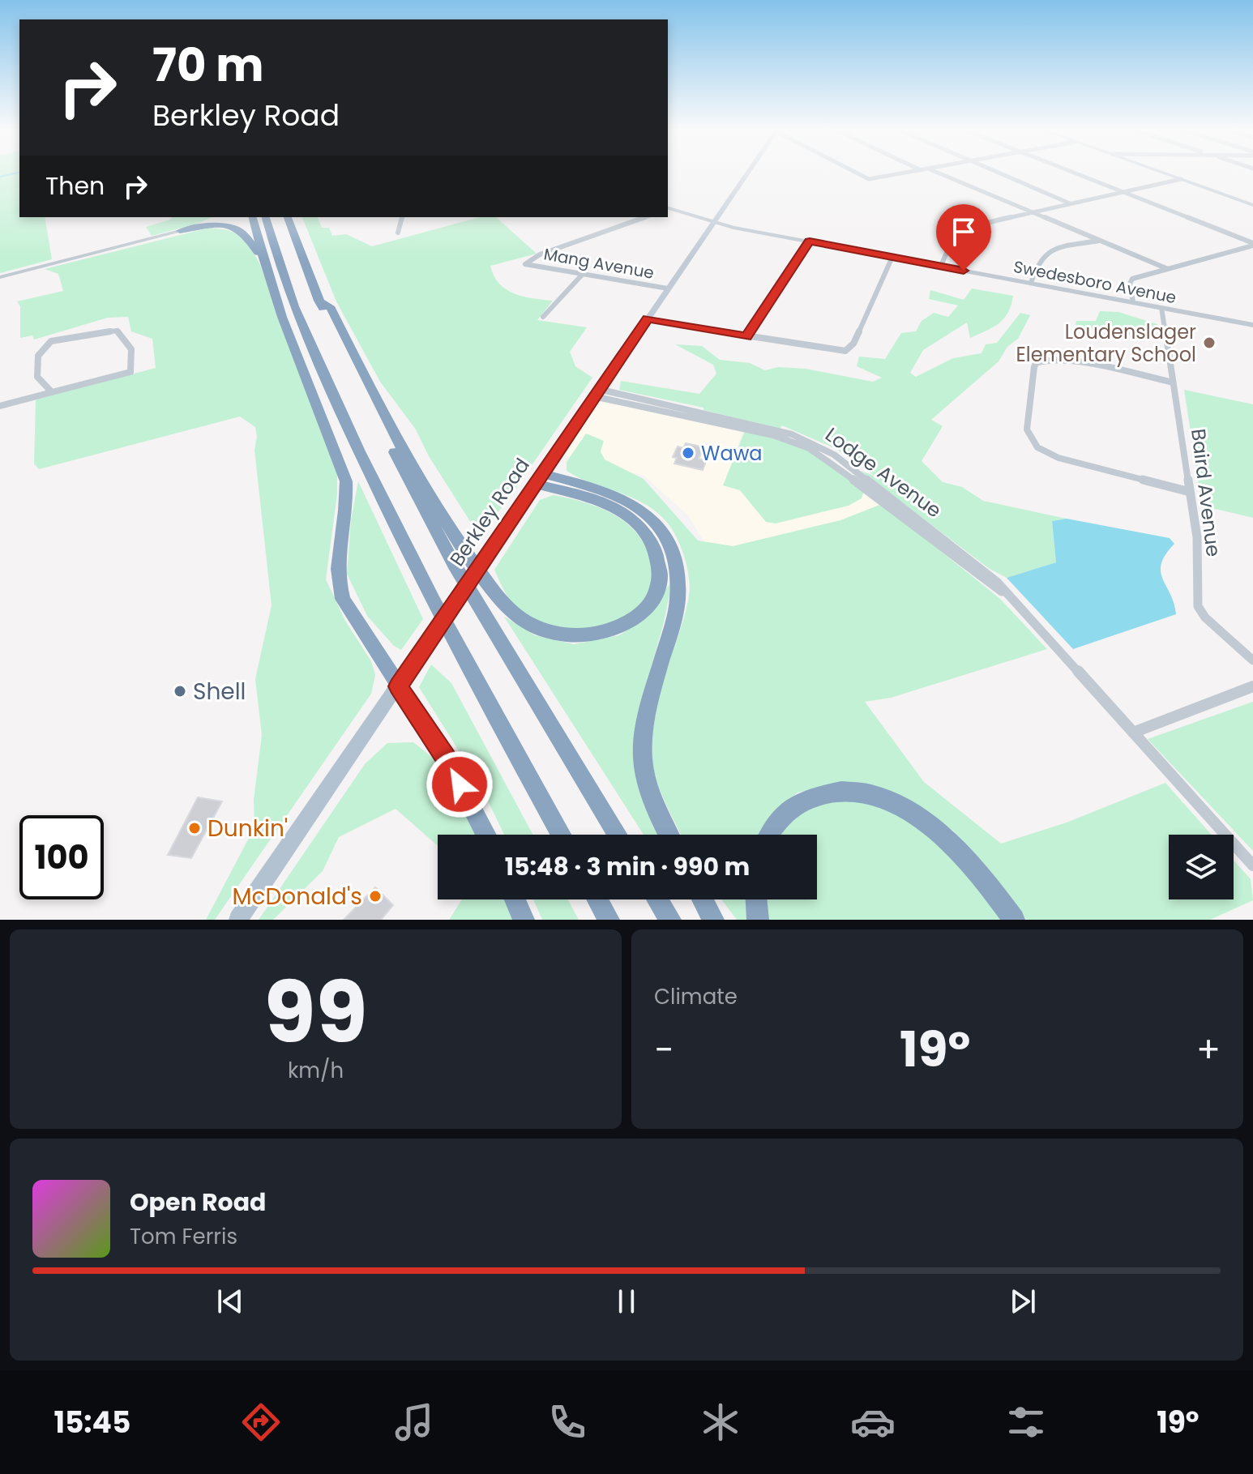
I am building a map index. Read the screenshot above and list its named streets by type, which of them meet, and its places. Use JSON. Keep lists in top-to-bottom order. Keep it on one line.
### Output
{"streets":{"main road":["Berkley Road"],"street":["Mang Avenue","Swedesboro Avenue","Lodge Avenue","Baird Avenue"]},"crossings":[["Mang Avenue","Berkley Road"],["Swedesboro Avenue","Baird Avenue"],["Swedesboro Avenue","Berkley Road"],["Lodge Avenue","Berkley Road"]],"places":["Loudenslager Elementary School","Wawa","Shell","Dunkin'","McDonald's"],"page":{"turn":["70 m","Berkley Road"],"then":"Then","limit":"100","trip":"15:48 · 3 min · 990 m","tile":[["99","km/h"],"Climate"],"heat":["−","19°","+"],"song":["Open Road","Tom Ferris"],"tabs":["15:45","19°"]}}
